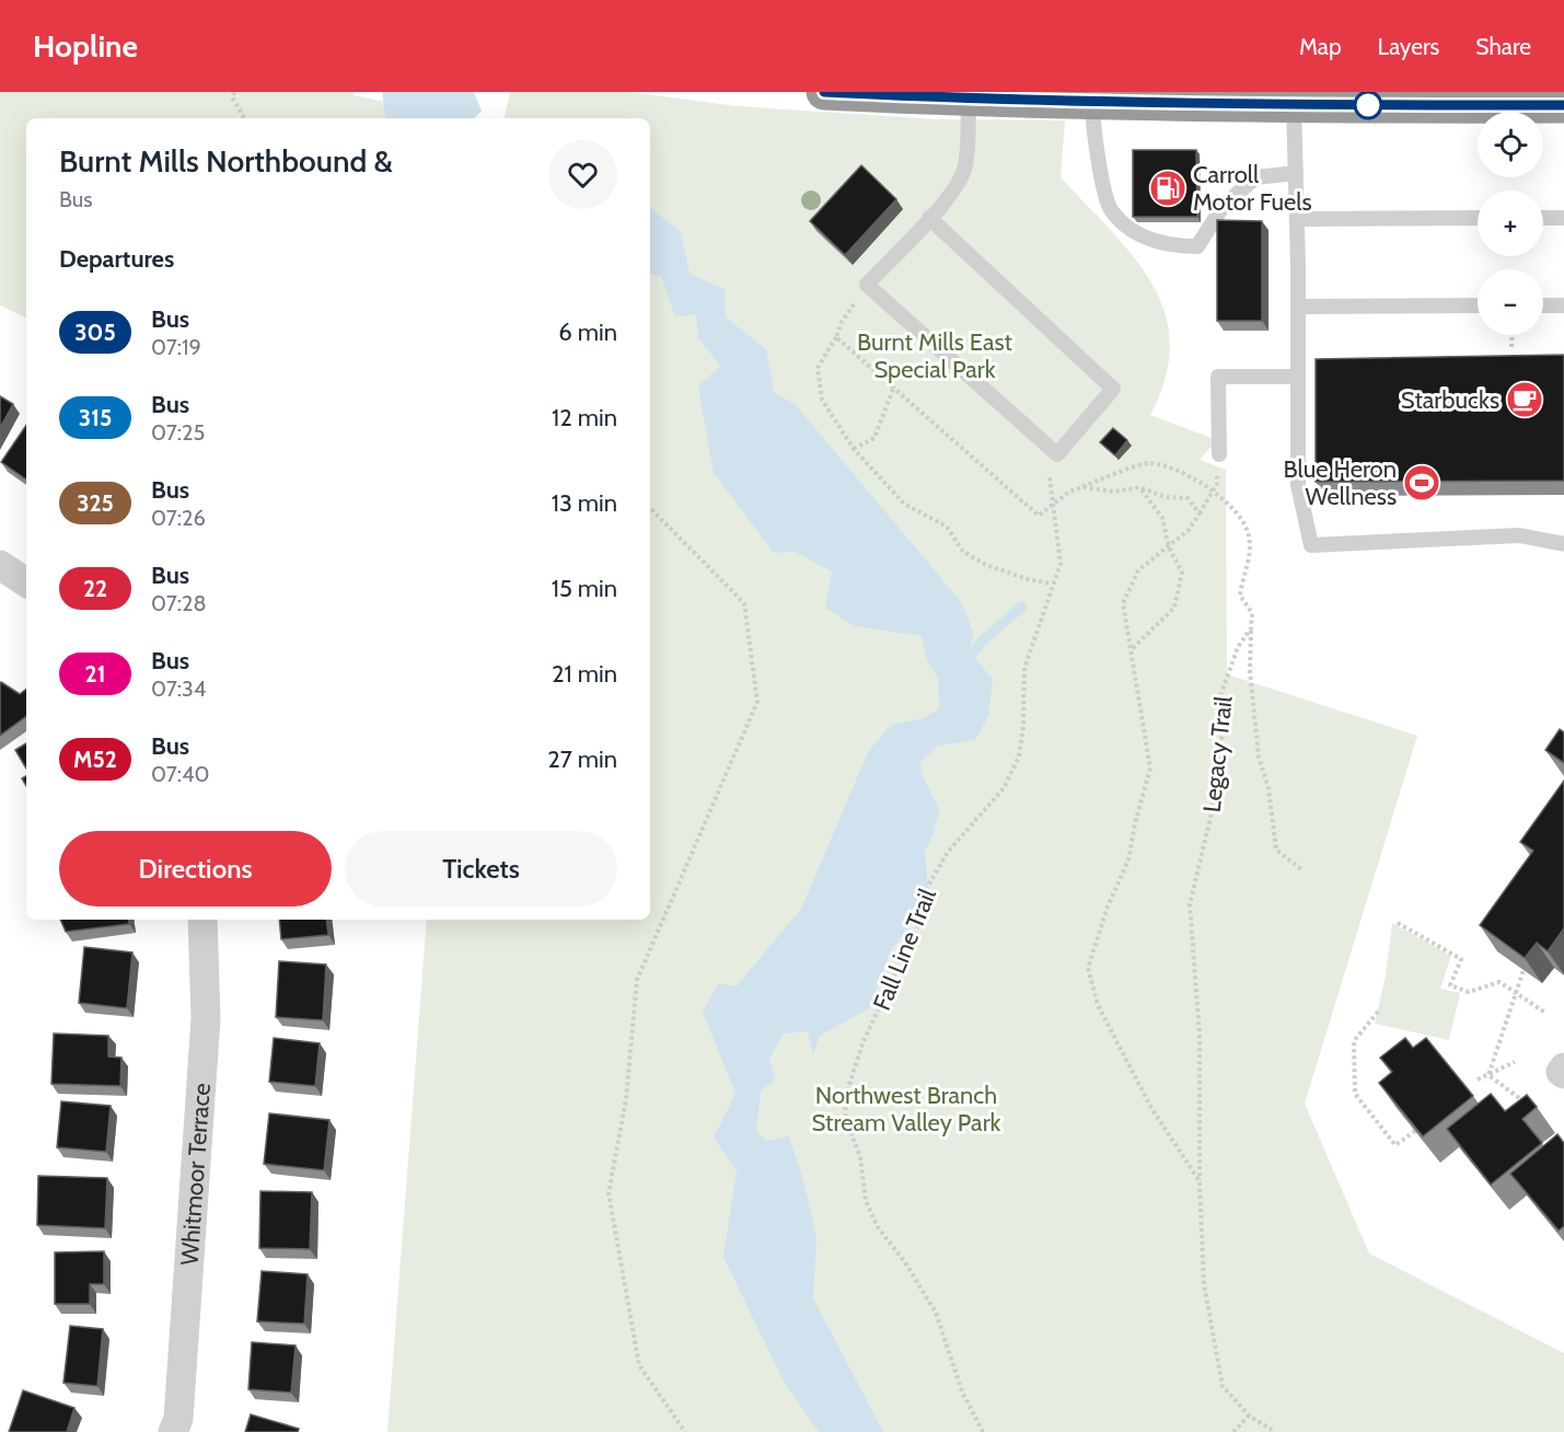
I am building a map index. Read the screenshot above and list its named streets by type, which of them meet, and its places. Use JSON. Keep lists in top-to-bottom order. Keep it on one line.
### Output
{"streets":{"street":["Whitmoor Terrace"],"path":["Legacy Trail","Fall Line Trail"]},"parks":["Burnt Mills East Special Park","Northwest Branch Stream Valley Park"],"places":{"fuel station":["Carroll Motor Fuels"],"cafe":["Starbucks"],"sports":["Blue Heron Wellness"]},"lines":["bus line 305"],"page":{"header":"Hopline","nav":["Map","Layers","Share"],"map_buttons":["+","−"],"heading":[["Burnt Mills Northbound &","Bus"],"Departures"],"list":[{"mark":"305","name":"Bus","note":"07:19","value":"6 min"},{"mark":"315","name":"Bus","note":"07:25","value":"12 min"},{"mark":"325","name":"Bus","note":"07:26","value":"13 min"},{"mark":"22","name":"Bus","note":"07:28","value":"15 min"},{"mark":"21","name":"Bus","note":"07:34","value":"21 min"},{"mark":"M52","name":"Bus","note":"07:40","value":"27 min"}],"buttons":["Directions","Tickets"]}}
